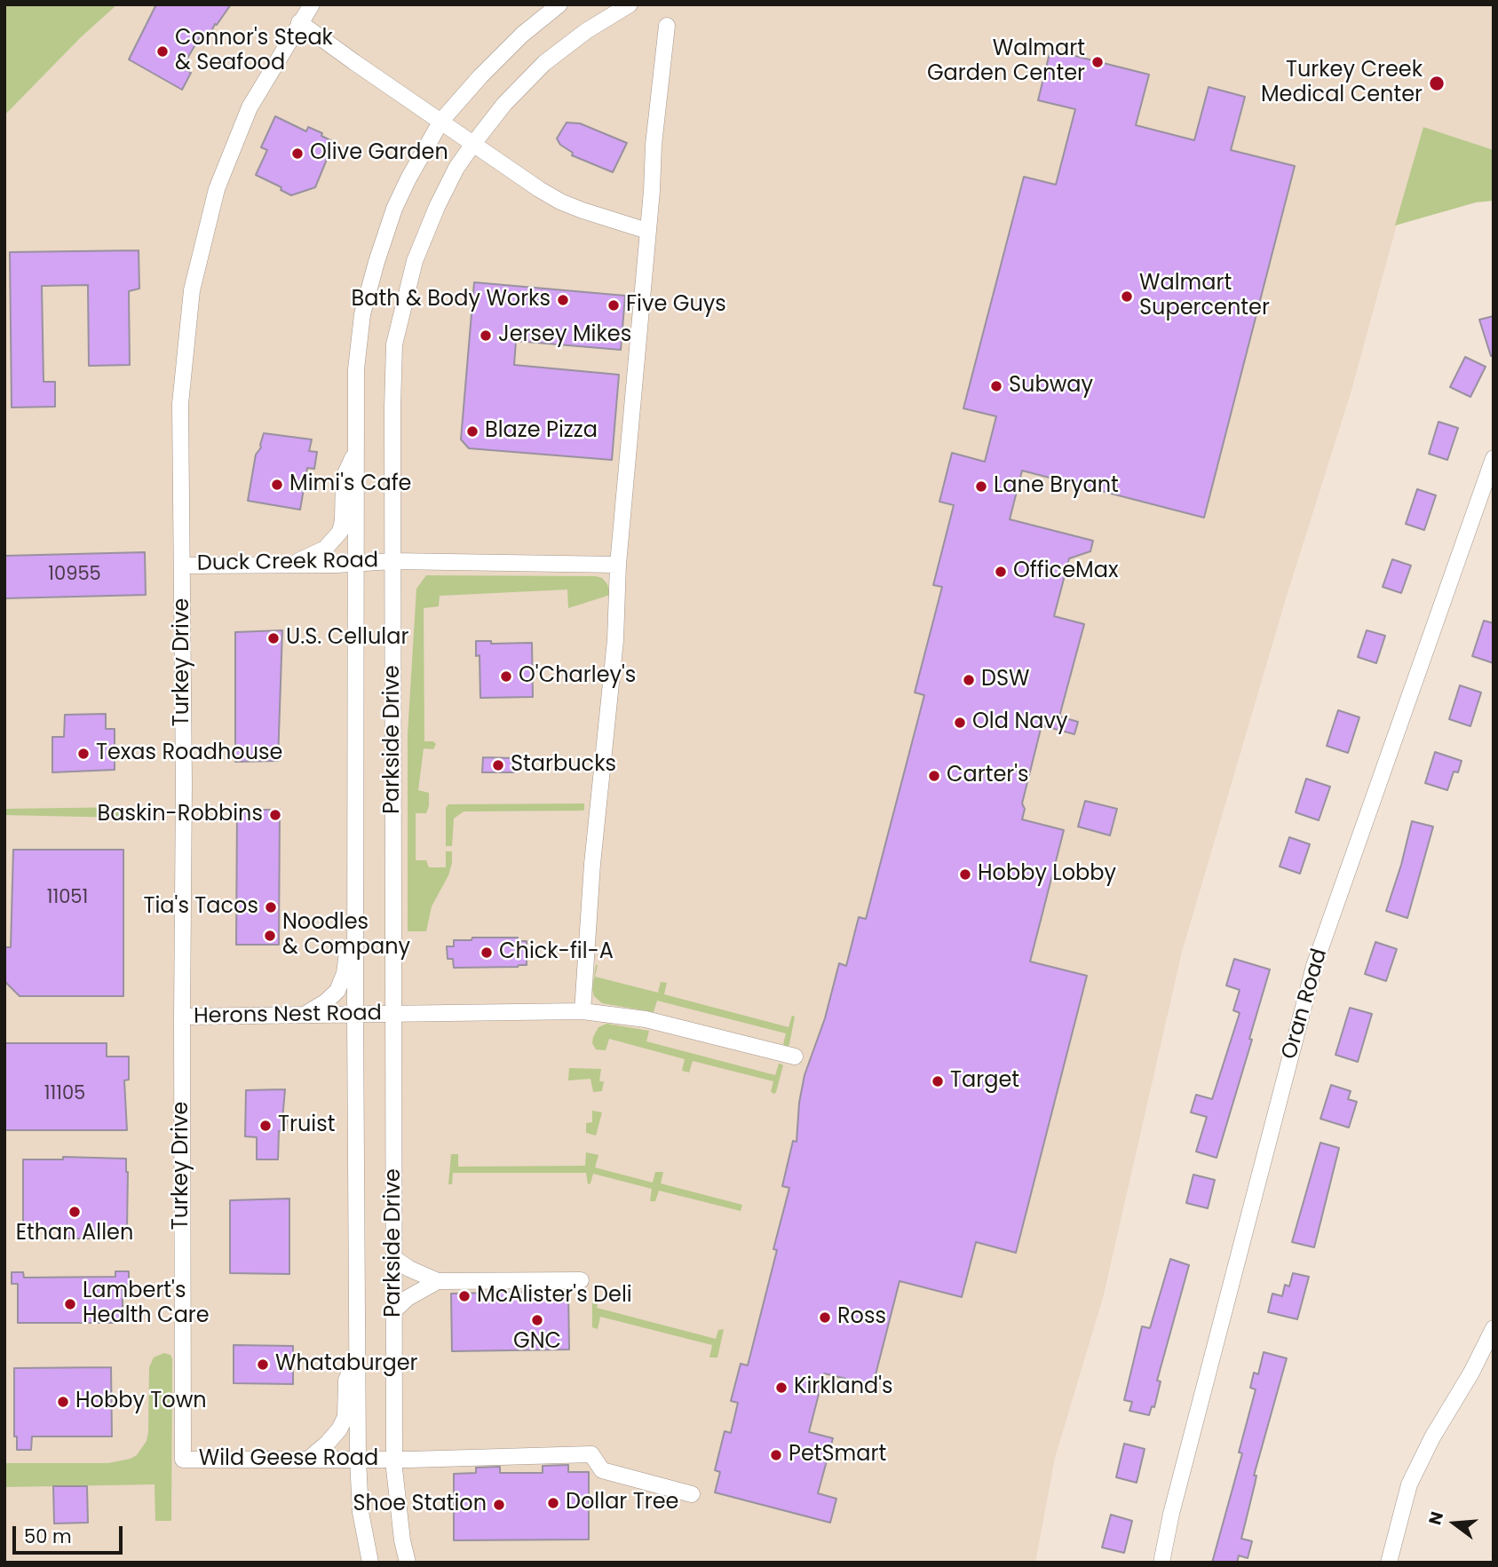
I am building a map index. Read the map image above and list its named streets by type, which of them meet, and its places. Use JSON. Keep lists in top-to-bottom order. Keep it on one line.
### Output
{"streets":{"street":["Duck Creek Road","Turkey Drive","Parkside Drive","Oran Road","Herons Nest Road","Wild Geese Road"]},"crossings":[["Duck Creek Road","Turkey Drive"],["Duck Creek Road","Parkside Drive"],["Turkey Drive","Herons Nest Road"],["Turkey Drive","Wild Geese Road"],["Parkside Drive","Herons Nest Road"],["Parkside Drive","Wild Geese Road"]],"places":["Connor's Steak & Seafood","Walmart Garden Center","Turkey Creek Medical Center","Olive Garden","Walmart Supercenter","Bath & Body Works","Five Guys","Jersey Mikes","Subway","Blaze Pizza","Mimi's Cafe","Lane Bryant","OfficeMax","U.S. Cellular","O'Charley's","DSW","Old Navy","Texas Roadhouse","Starbucks","Carter's","Baskin-Robbins","Hobby Lobby","Tia's Tacos","Noodles & Company","Chick-fil-A","Target","Truist","Ethan Allen","McAlister's Deli","Lambert's Health Care","Ross","GNC","Whataburger","Kirkland's","Hobby Town","PetSmart","Dollar Tree","Shoe Station"],"house_numbers":["10955","11051","11105"],"scale_bar":"50 m","north":"left"}
